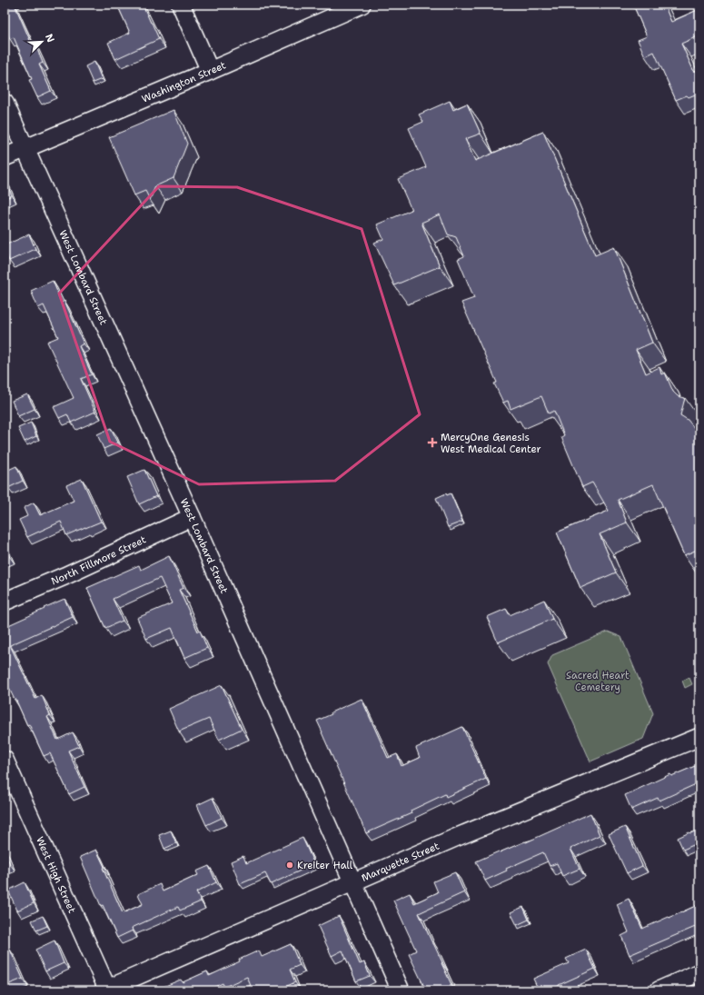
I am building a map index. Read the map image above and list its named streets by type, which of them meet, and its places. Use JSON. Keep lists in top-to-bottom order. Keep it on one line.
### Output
{"streets":{"street":["Washington Street","West Lombard Street","North Fillmore Street","Marquette Street","West High Street"]},"crossings":[["Washington Street","West Lombard Street"],["West Lombard Street","North Fillmore Street"],["West Lombard Street","Marquette Street"],["Marquette Street","West High Street"]],"parks":["Sacred Heart Cemetery"],"places":{"health":["MercyOne Genesis West Medical Center"],"other":["Kreiter Hall"]},"north":"top right"}
